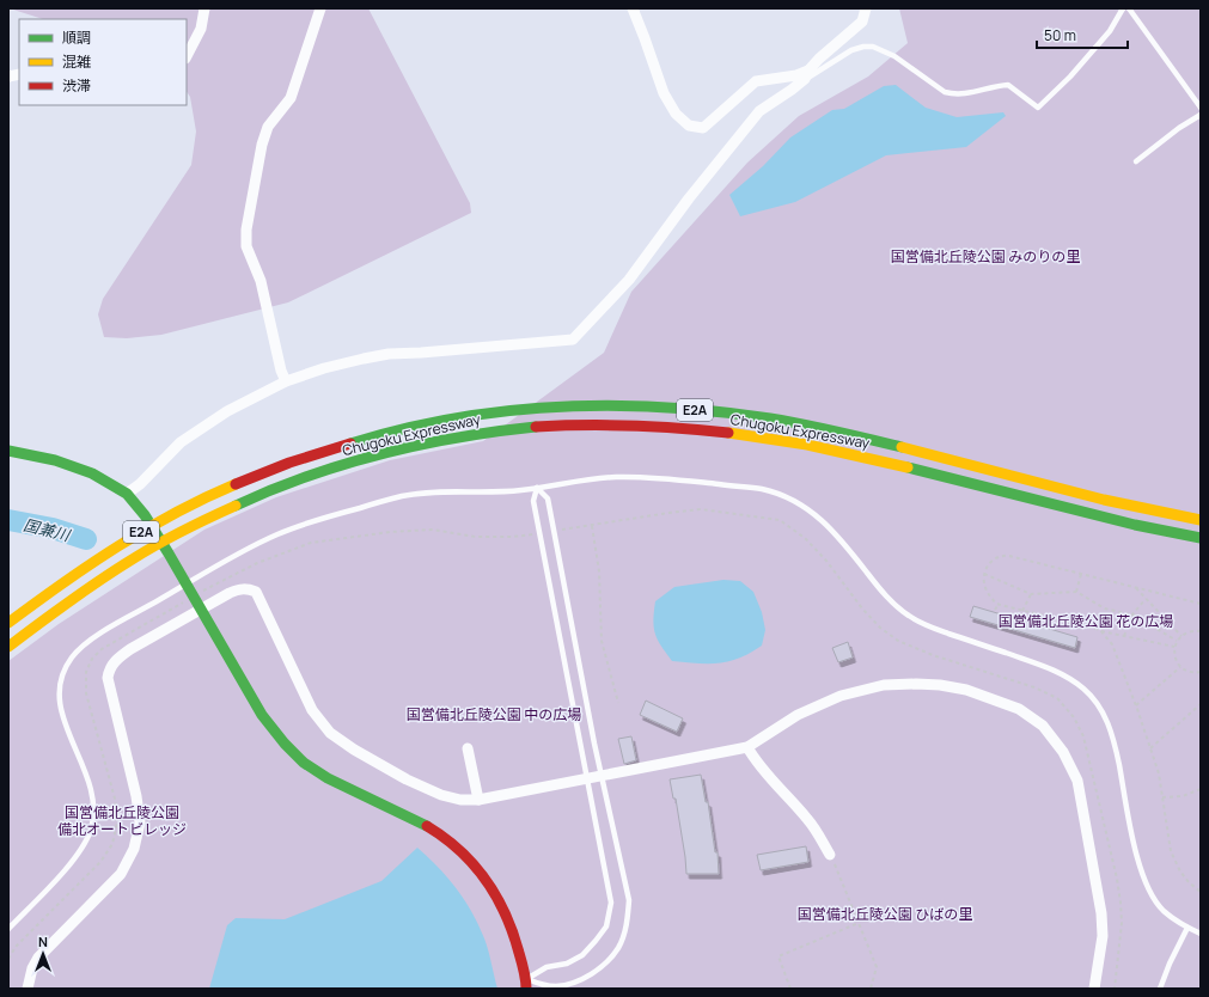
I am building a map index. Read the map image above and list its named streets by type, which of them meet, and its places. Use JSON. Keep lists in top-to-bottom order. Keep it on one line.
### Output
{"streets":{"main road":["E2A","Chugoku Expressway"]},"water":["国兼川"],"parks":["国営備北丘陵公園 みのりの里","国営備北丘陵公園 花の広場","国営備北丘陵公園 中の広場","国営備北丘陵公園 備北オートビレッジ","国営備北丘陵公園 ひばの里"],"legend":["順調","混雑","渋滞"],"scale_bar":"50 m","north":"top"}
